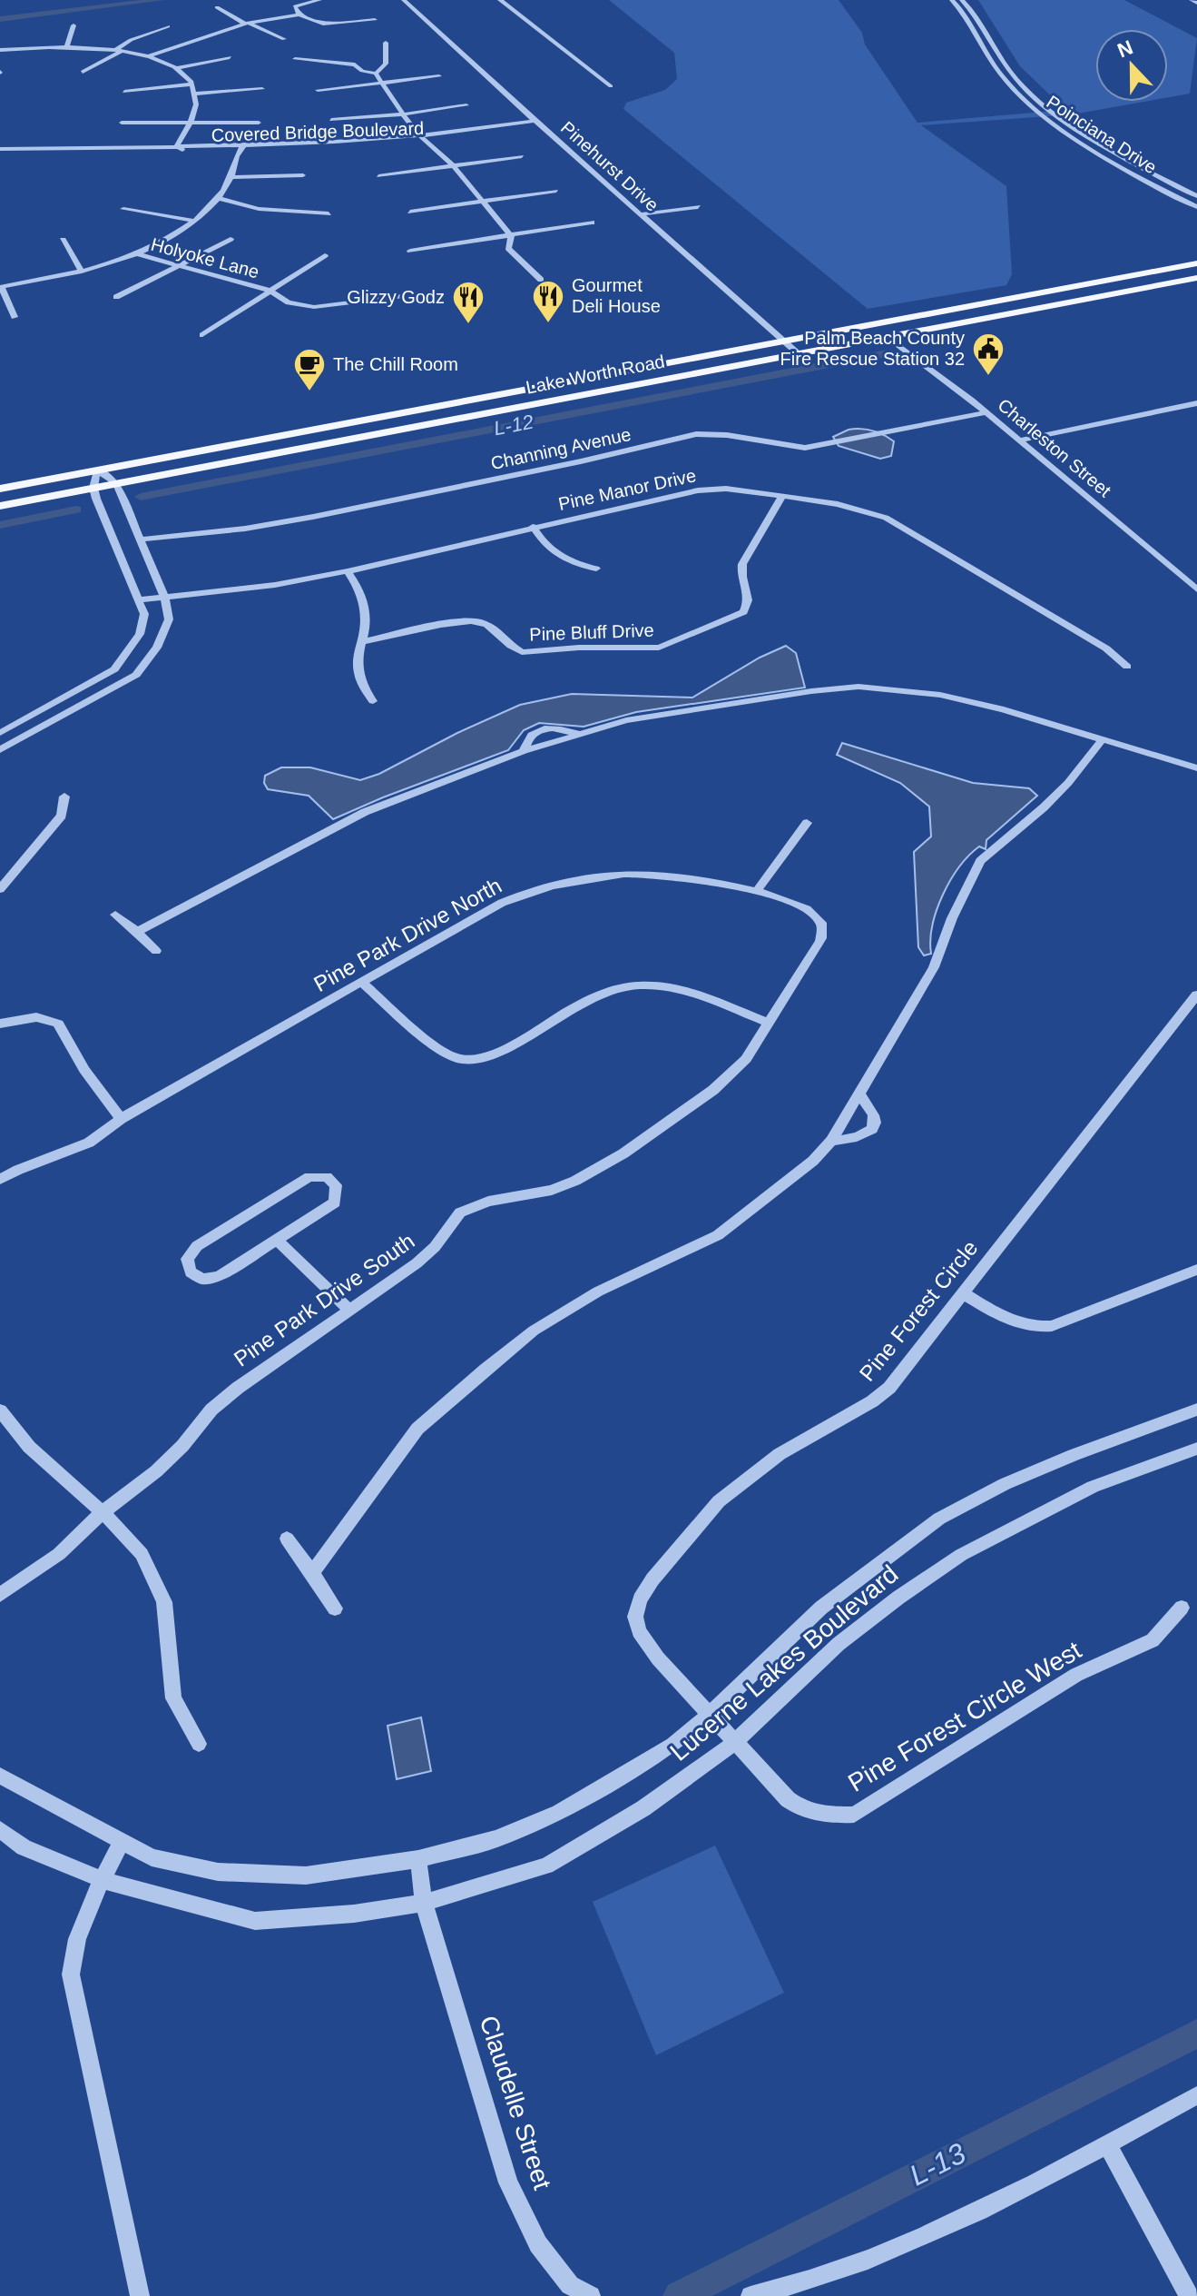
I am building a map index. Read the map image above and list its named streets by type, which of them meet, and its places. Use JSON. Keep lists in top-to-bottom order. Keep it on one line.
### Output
{"streets":{"main road":["Lake Worth Road"],"street":["Covered Bridge Boulevard","Poinciana Drive","Pinehurst Drive","Holyoke Lane","Charleston Street","Channing Avenue","Pine Manor Drive","Pine Bluff Drive","Pine Park Drive North","Pine Park Drive South","Pine Forest Circle","Lucerne Lakes Boulevard","Pine Forest Circle West","Claudelle Street"]},"crossings":[["Covered Bridge Boulevard","Pinehurst Drive"],["Pinehurst Drive","Lake Worth Road"],["Lake Worth Road","Charleston Street"],["Charleston Street","Channing Avenue"],["Pine Manor Drive","Pine Bluff Drive"],["Pine Park Drive North","Pine Park Drive South"],["Pine Forest Circle","Lucerne Lakes Boulevard"],["Pine Forest Circle","Pine Forest Circle West"],["Lucerne Lakes Boulevard","Pine Forest Circle West"],["Lucerne Lakes Boulevard","Claudelle Street"]],"water":["L-12","L-13"],"places":{"restaurant":["Gourmet Deli House","Glizzy Godz"],"public building":["Palm Beach County Fire Rescue Station 32"],"cafe":["The Chill Room"]},"north":"top"}
